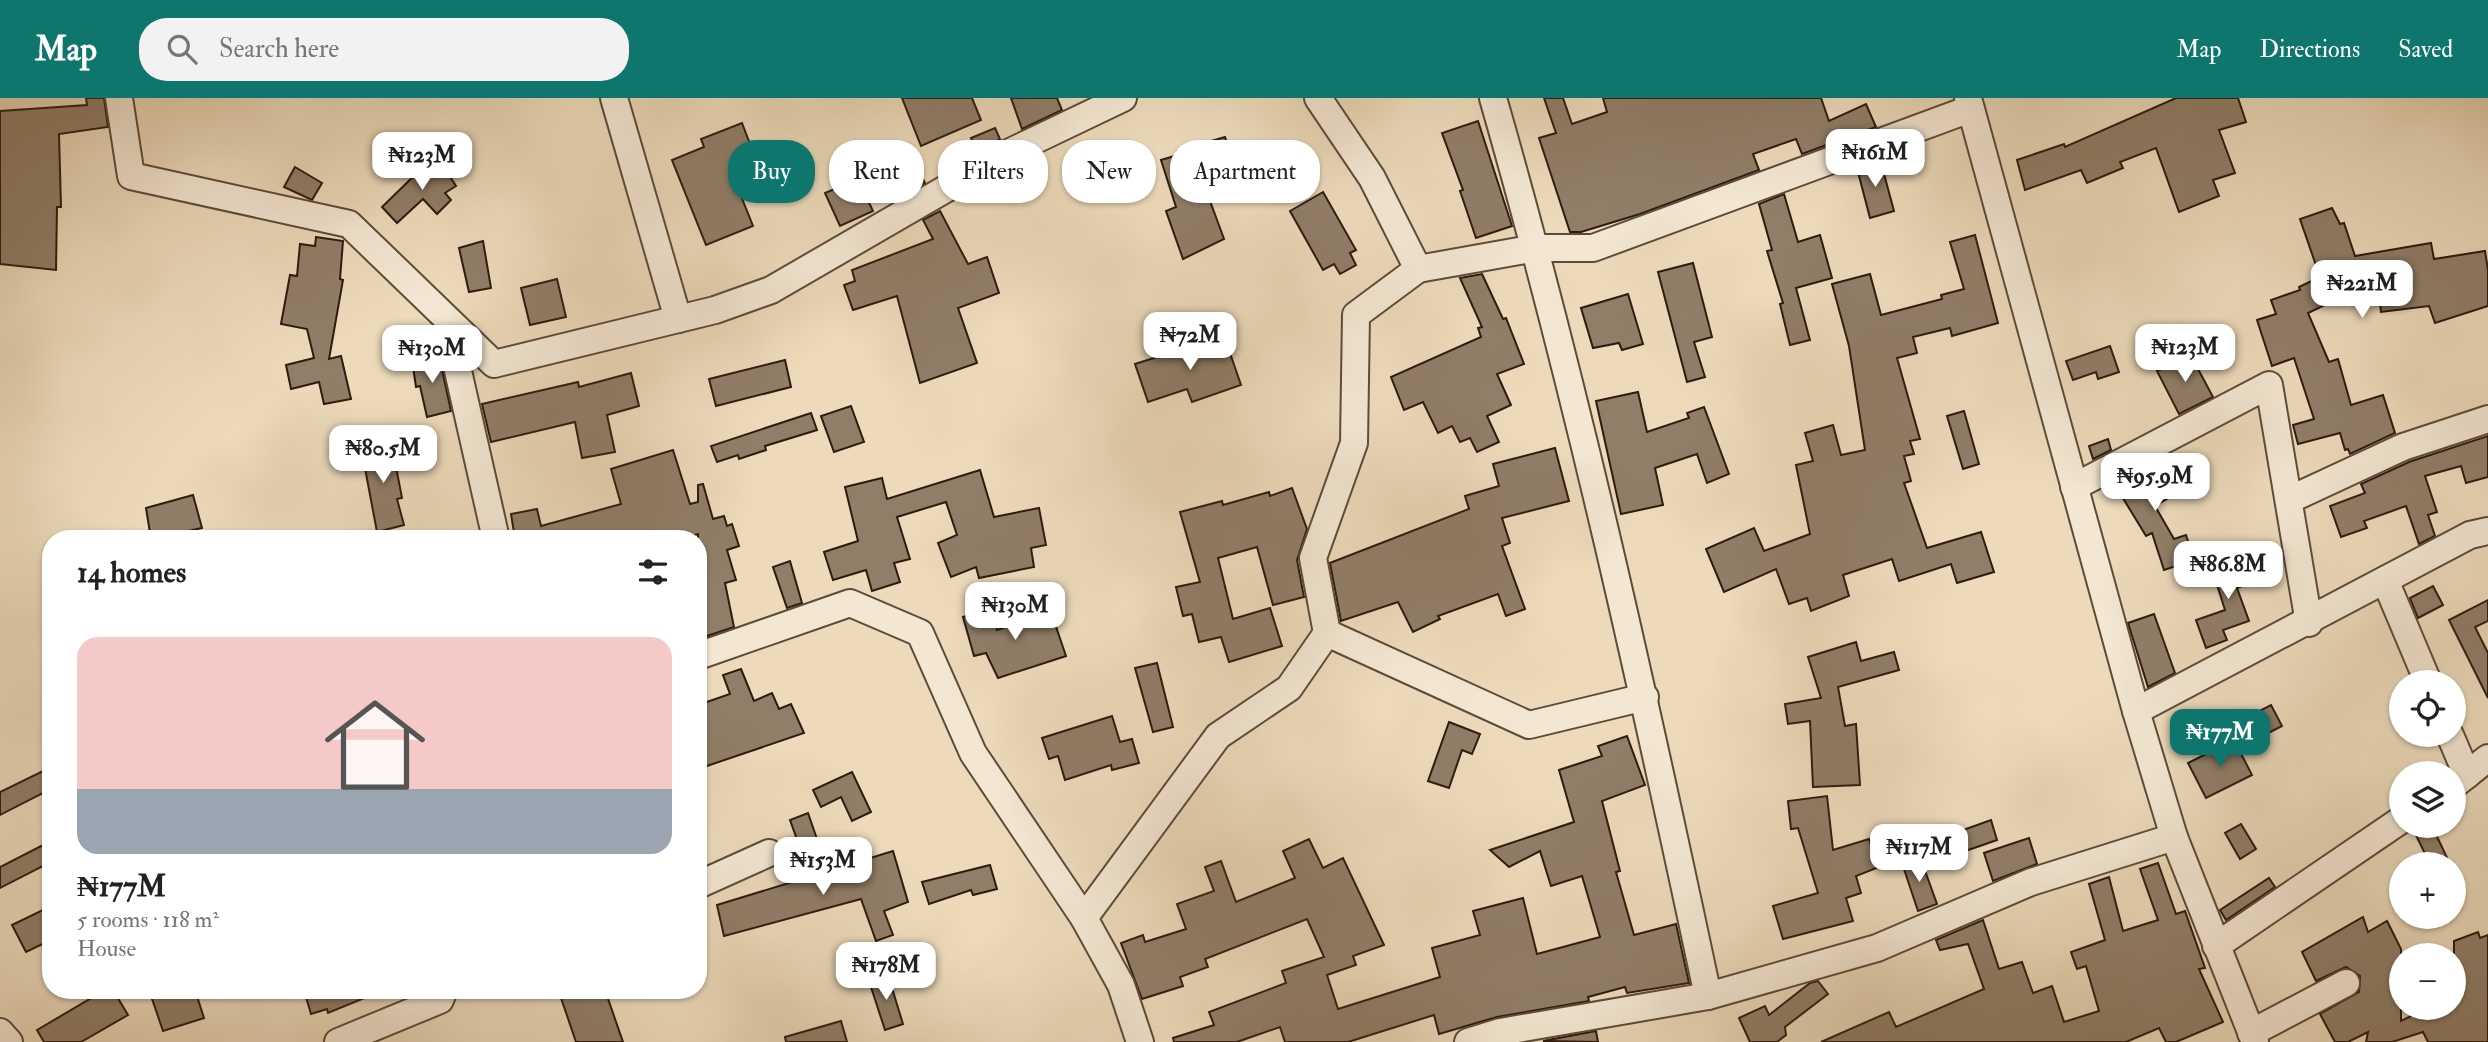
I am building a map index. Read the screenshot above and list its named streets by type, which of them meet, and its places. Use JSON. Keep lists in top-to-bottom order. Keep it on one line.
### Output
{"page":{"header":"Map","search":"Search here","nav":["Map","Directions","Saved"],"price":["₦161M","₦123M","₦221M","₦72M","₦123M","₦130M","₦80.5M","₦95.9M","₦86.8M","₦130M","₦177M","₦117M","₦153M","₦178M"],"chip":["Buy","Rent","Filters","New","Apartment"],"heading":"14 homes","list":[{"name":"₦177M","note":"5 rooms · 118 m² · House"}],"map_buttons":["+","−"]}}
